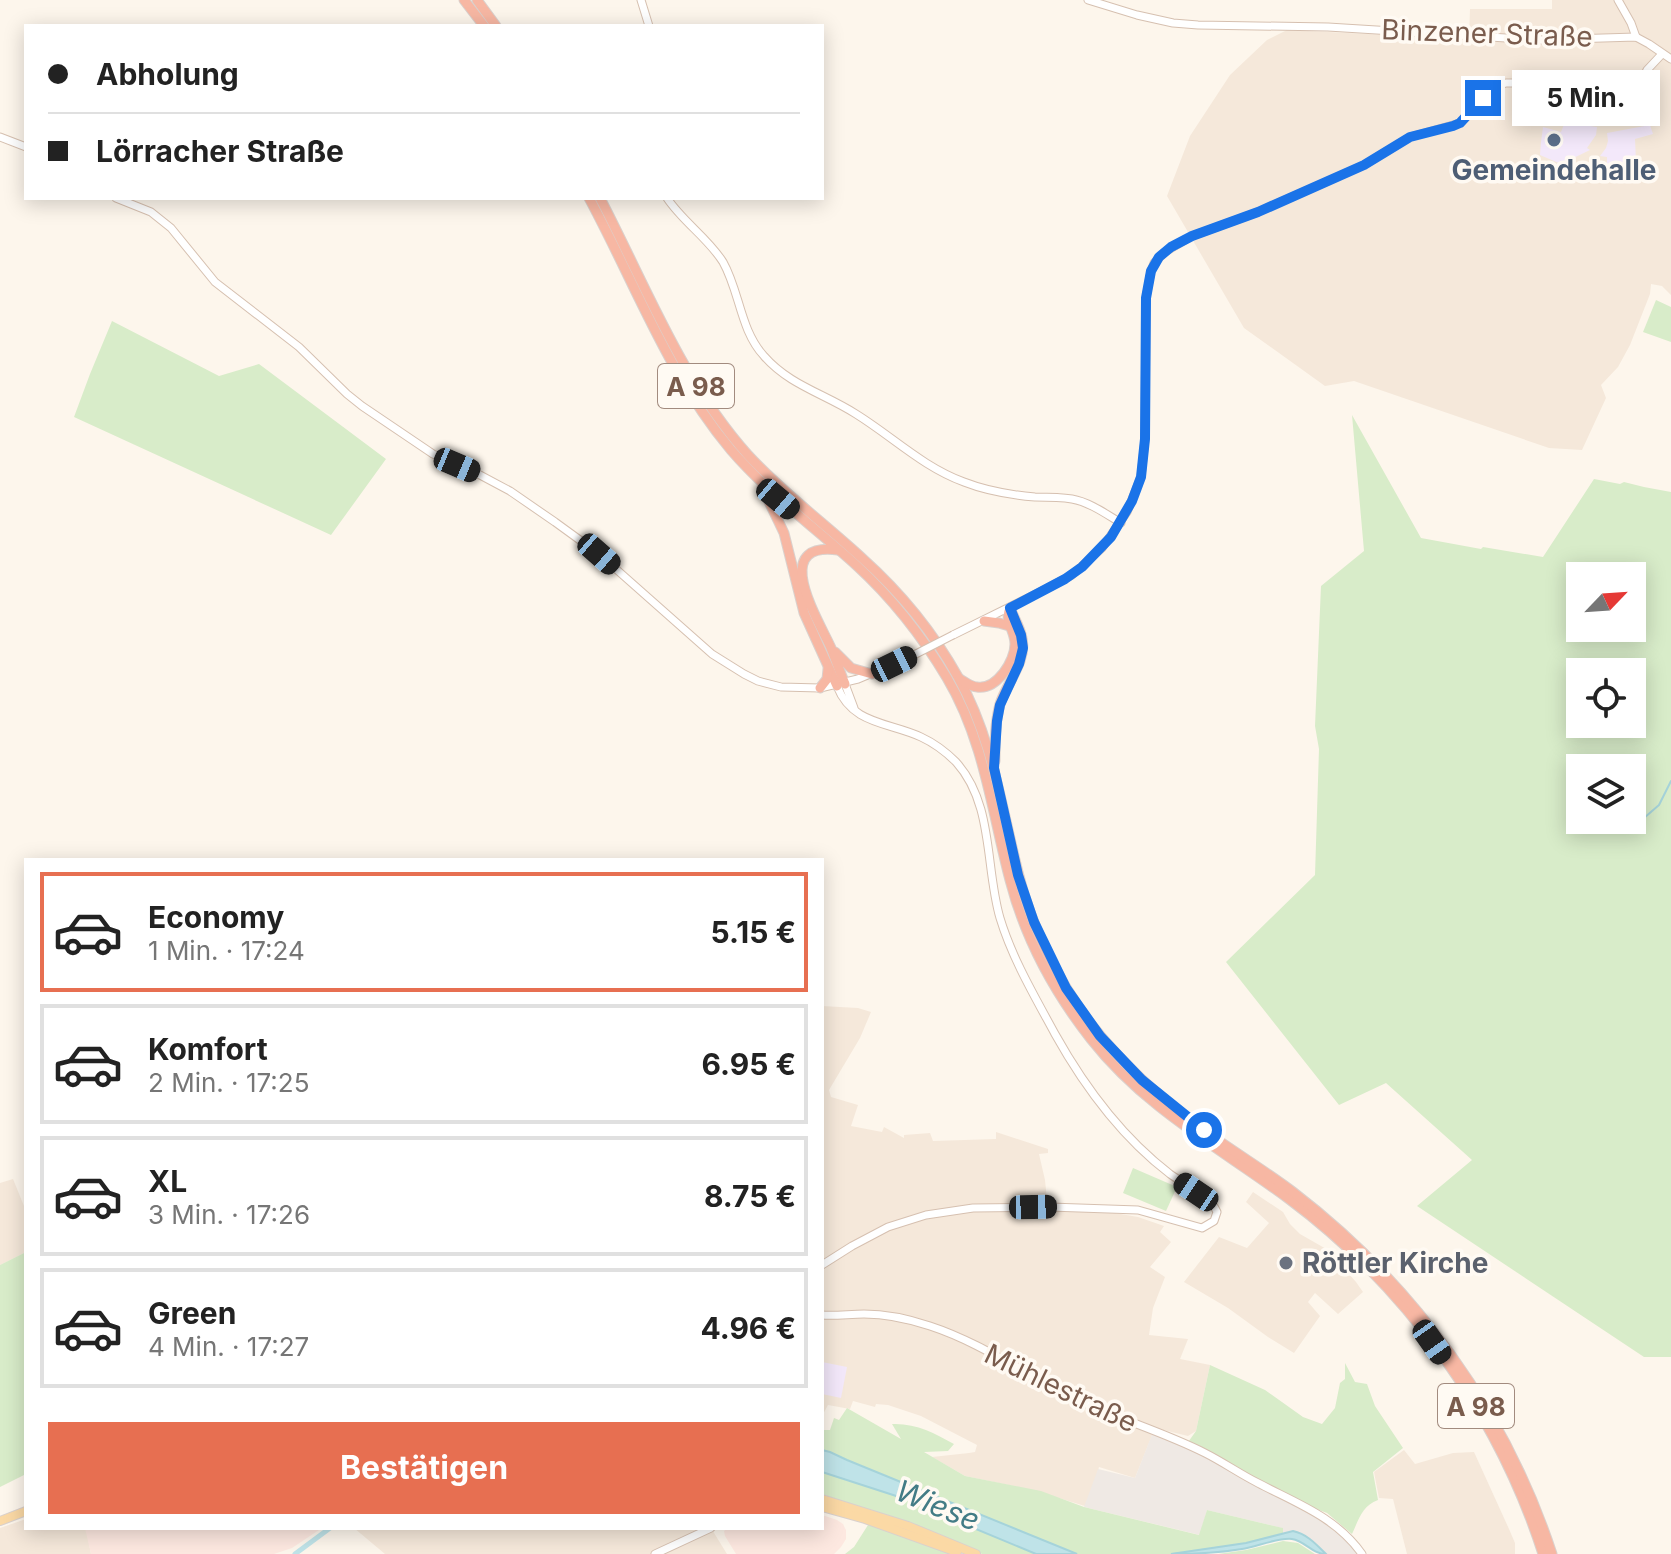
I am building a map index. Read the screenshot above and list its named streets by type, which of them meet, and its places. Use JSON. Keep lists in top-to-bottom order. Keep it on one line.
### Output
{"streets":{"highway":["A 98"],"street":["Binzener Straße","Mühlestraße"]},"water":["Wiese"],"places":["Gemeindehalle","Röttler Kirche"],"north":"top right","page":{"banner":["Abholung","Lörracher Straße"],"bubble":"5 Min.","list":[{"name":"Economy","note":"1 Min. · 17:24","value":"5.15 €"},{"name":"Komfort","note":"2 Min. · 17:25","value":"6.95 €"},{"name":"XL","note":"3 Min. · 17:26","value":"8.75 €"},{"name":"Green","note":"4 Min. · 17:27","value":"4.96 €"}],"buttons":"Bestätigen"}}
